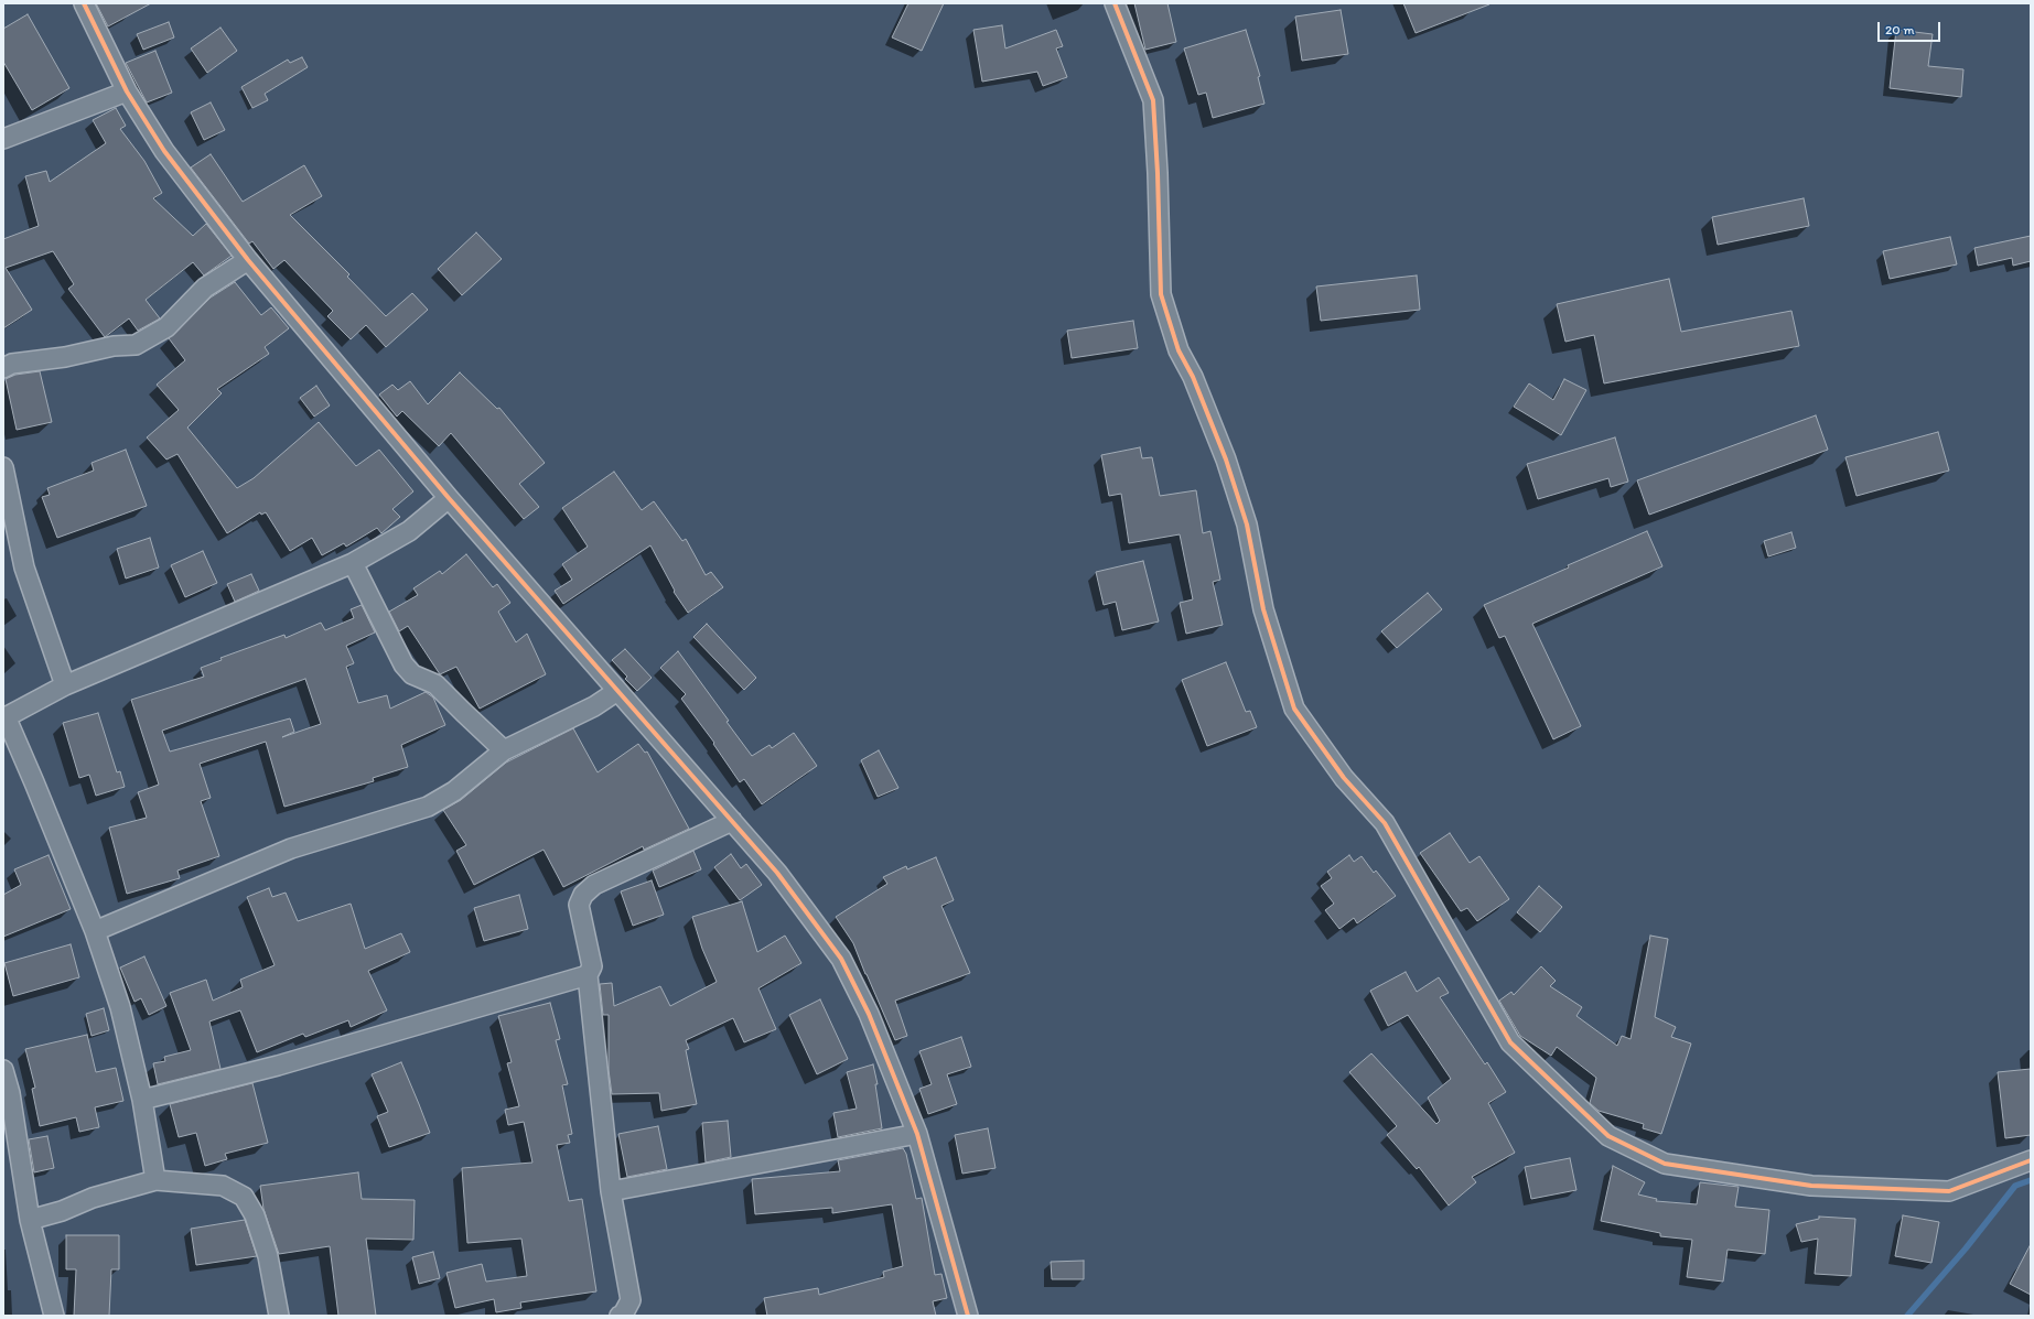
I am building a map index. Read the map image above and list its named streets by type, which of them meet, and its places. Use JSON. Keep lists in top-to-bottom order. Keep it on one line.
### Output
{"scale_bar":"20 m"}
